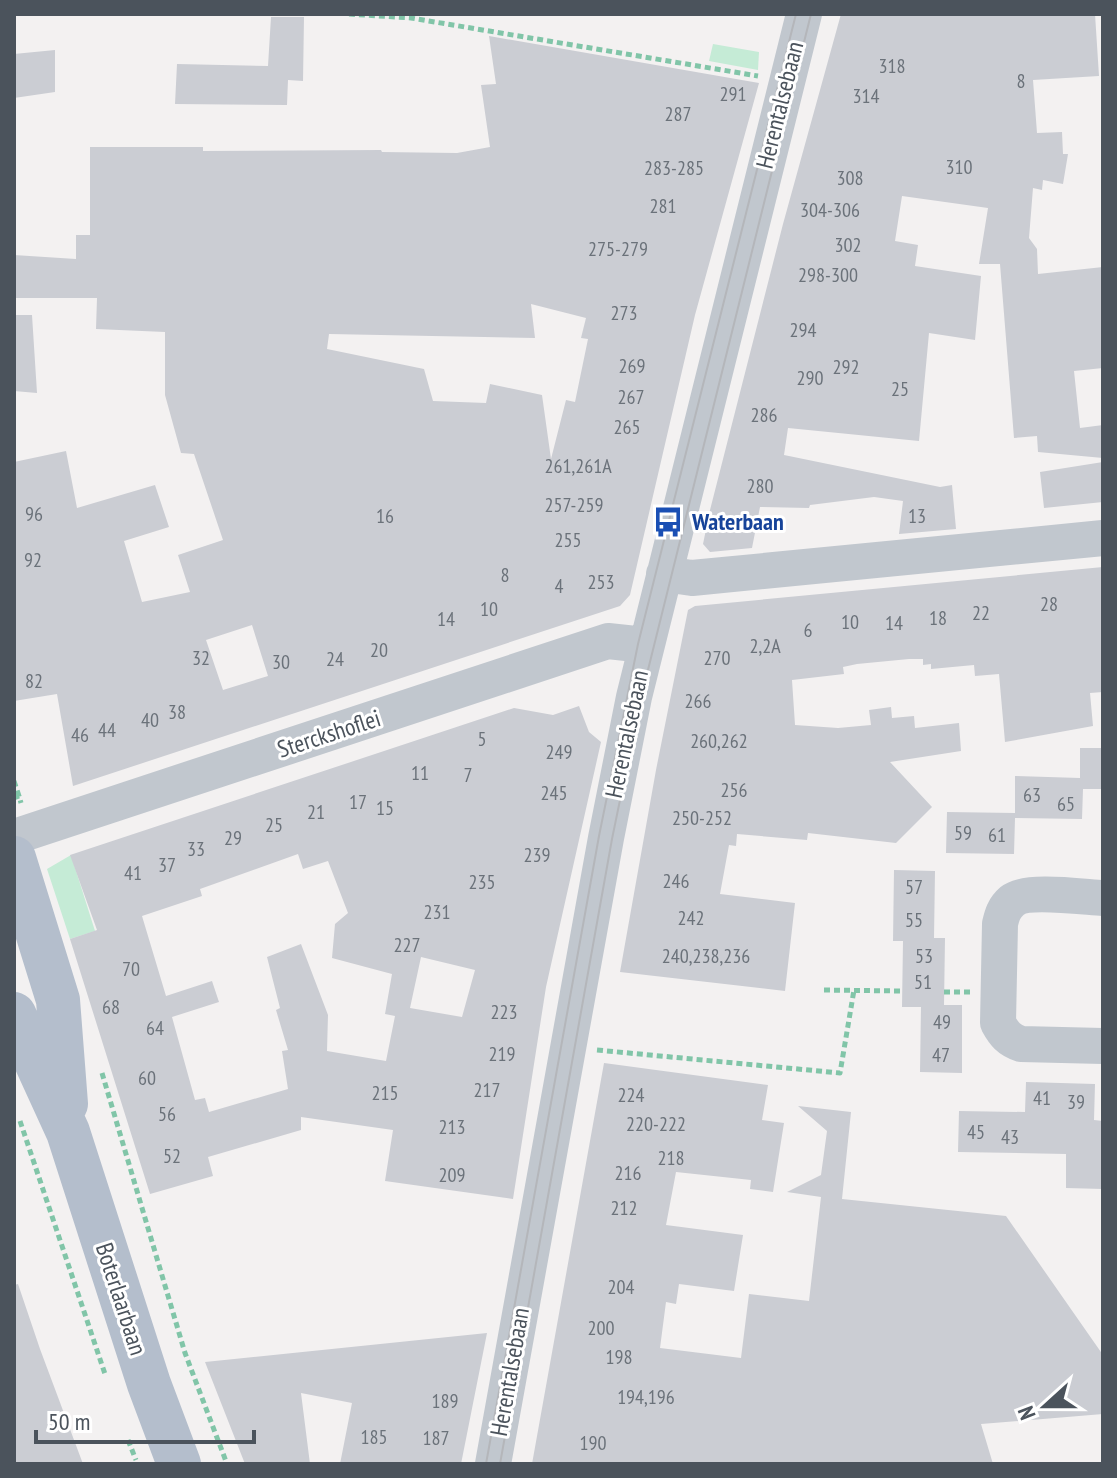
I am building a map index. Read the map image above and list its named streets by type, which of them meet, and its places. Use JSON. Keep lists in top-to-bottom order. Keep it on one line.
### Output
{"streets":{"main road":["Boterlaarbaan"],"street":["Herentalsebaan","Sterckshoflei"]},"crossings":[["Herentalsebaan","Sterckshoflei"]],"places":{"bus stop":["Waterbaan"]},"house_numbers":["318","8","291","314","287","310","283-285","308","281","304-306","302","275-279","298-300","273","294","269","292","290","25","267","286","265","261,261A","280","257-259","96","16","13","255","92","8","253","4","28","10","22","18","14","10","14","6","2,2A","20","32","270","24","30","82","266","38","40","44","46","5","260,262","249","11","7","256","245","63","17","65","15","21","250-252","25","59","61","29","33","239","37","41","246","235","57","231","242","55","227","240,238,236","53","70","51","68","223","49","64","219","47","60","217","215","224","41","39","56","220-222","213","45","43","52","218","216","209","212","204","200","198","194,196","189","185","187","190"],"scale_bar":"50 m","north":"left"}
